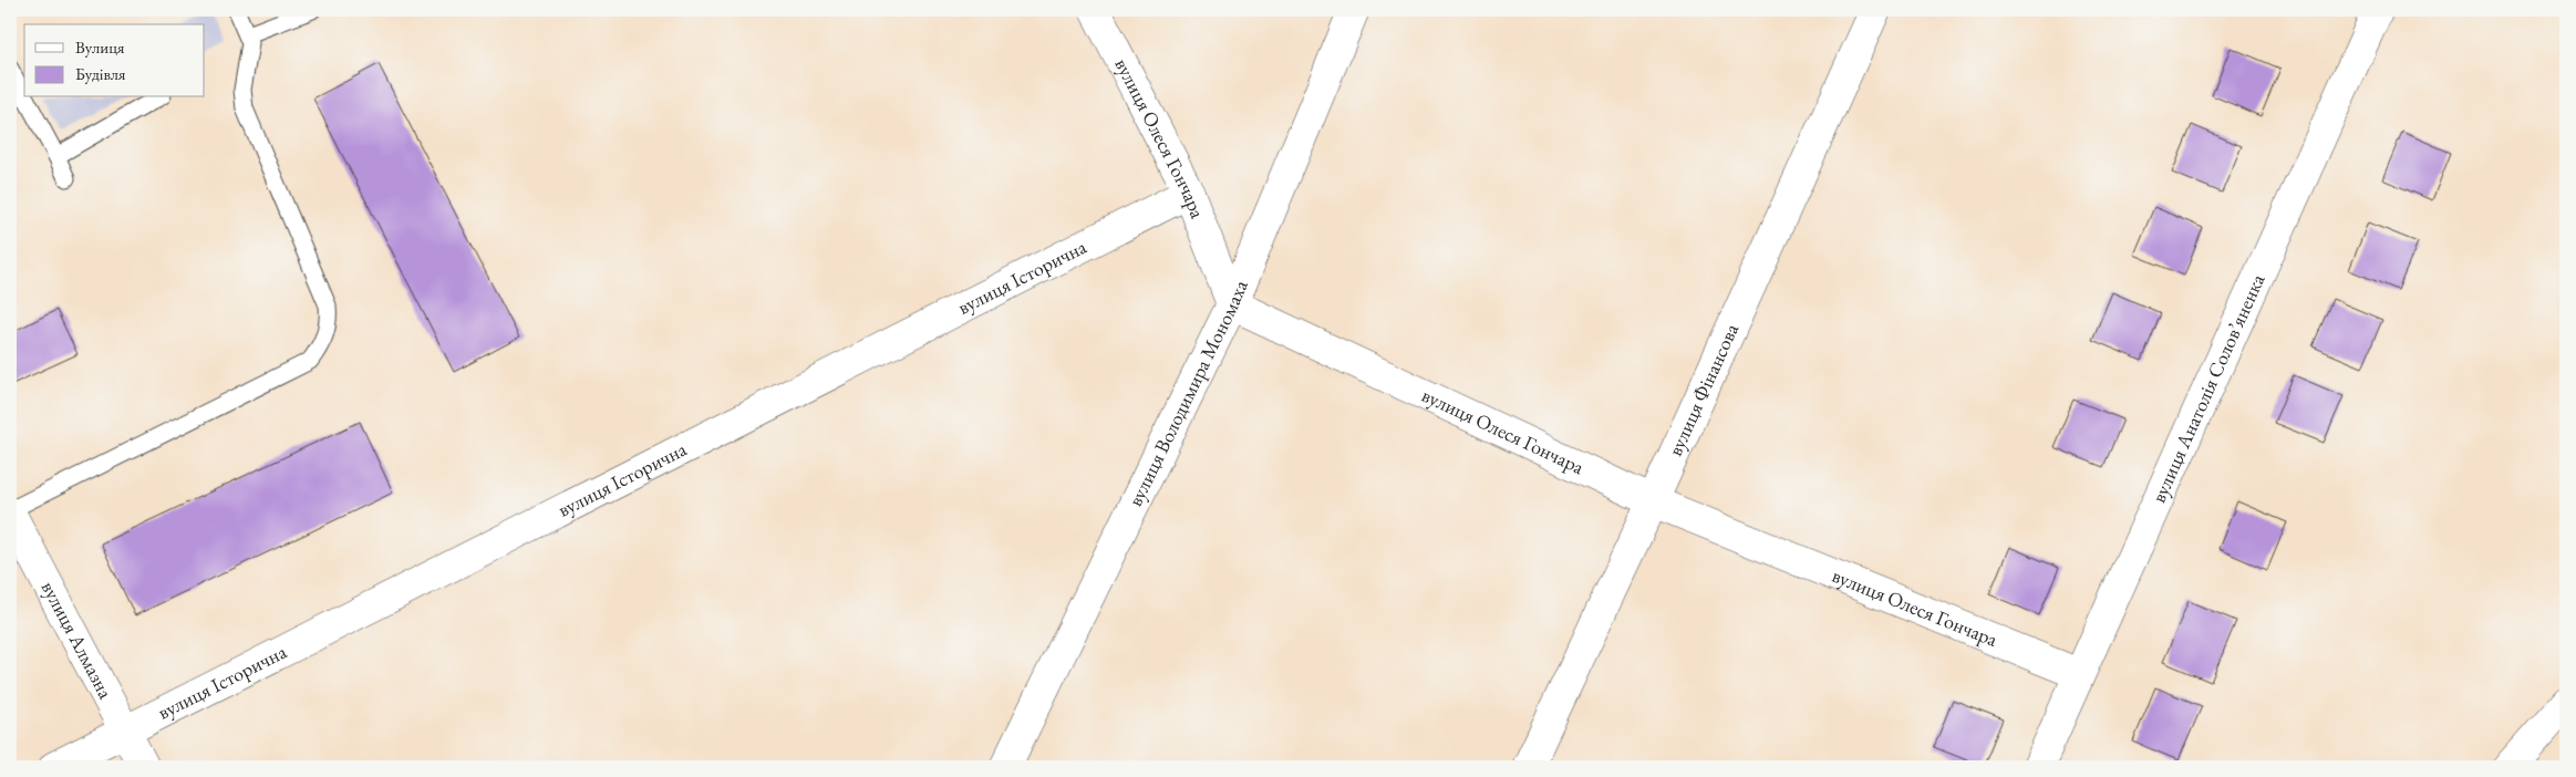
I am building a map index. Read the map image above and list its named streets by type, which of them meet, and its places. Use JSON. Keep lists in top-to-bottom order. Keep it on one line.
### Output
{"streets":{"street":["вулиця Олеся Гончара","вулиця Історична","вулиця Анатолія Солов’яненка","вулиця Фінансова","вулиця Володимира Мономаха","вулиця Алмазна"]},"crossings":[["вулиця Олеся Гончара","вулиця Історична"],["вулиця Олеся Гончара","вулиця Анатолія Солов’яненка"],["вулиця Олеся Гончара","вулиця Фінансова"],["вулиця Олеся Гончара","вулиця Володимира Мономаха"],["вулиця Історична","вулиця Алмазна"]],"legend":["Вулиця","Будівля"]}
